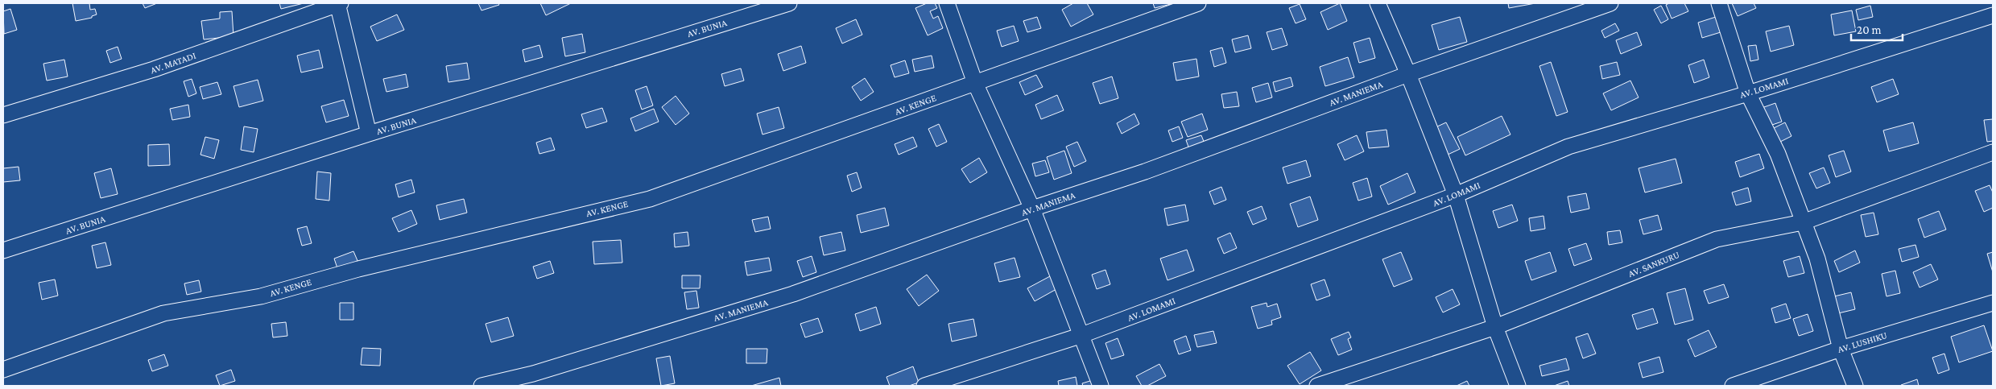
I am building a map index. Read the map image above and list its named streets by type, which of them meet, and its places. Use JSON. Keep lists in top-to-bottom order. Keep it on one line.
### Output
{"streets":{"street":["AV. BUNIA","AV. MATADI","AV. LOMAMI","AV. MANIEMA","AV. KENGE","AV. SANKURU","AV. LUSHIKU"]},"scale_bar":"20 m"}
